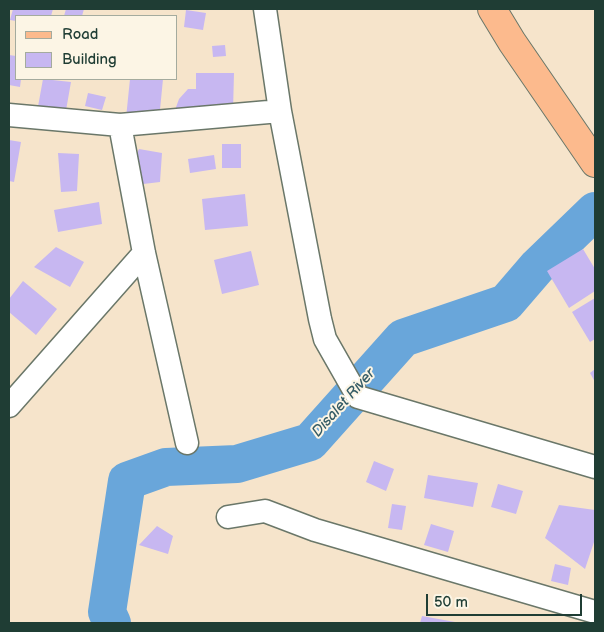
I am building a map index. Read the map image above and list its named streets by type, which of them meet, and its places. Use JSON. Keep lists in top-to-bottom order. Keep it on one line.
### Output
{"water":["Disalet River"],"legend":["Road","Building"],"scale_bar":"50 m"}
